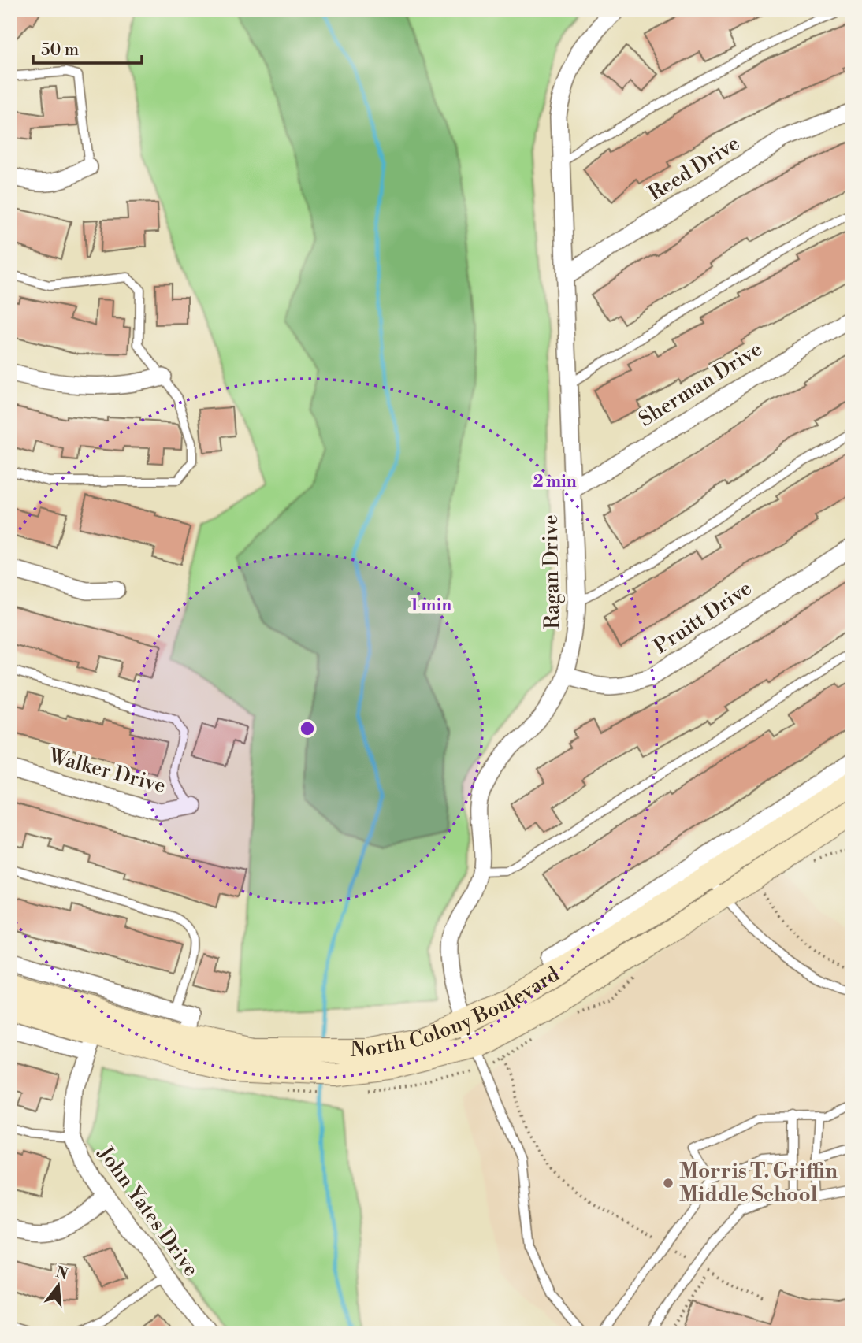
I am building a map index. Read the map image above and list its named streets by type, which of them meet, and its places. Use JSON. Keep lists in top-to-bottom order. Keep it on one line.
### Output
{"streets":{"main road":["North Colony Boulevard"],"street":["Reed Drive","Sherman Drive","Ragan Drive","Pruitt Drive","Walker Drive","John Yates Drive"]},"crossings":[["Reed Drive","Ragan Drive"],["Sherman Drive","Ragan Drive"],["Ragan Drive","Pruitt Drive"],["Ragan Drive","North Colony Boulevard"],["North Colony Boulevard","John Yates Drive"]],"places":["Morris T. Griffin Middle School"],"scale_bar":"50 m","north":"top","rings":["2 min","1 min"]}
